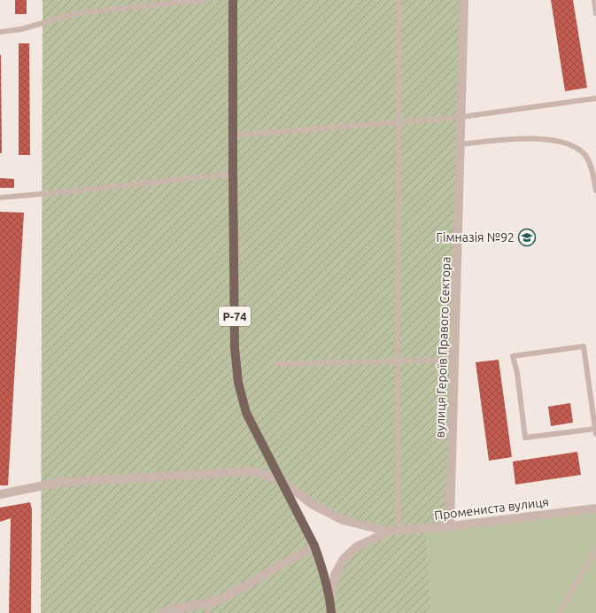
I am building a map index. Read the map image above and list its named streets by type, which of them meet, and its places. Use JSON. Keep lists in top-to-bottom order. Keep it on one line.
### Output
{"streets":{"main road":["Р-74"],"street":["вулиця Героїв Правого Сектора","Промениста вулиця"]},"crossings":[["Р-74","Промениста вулиця"],["вулиця Героїв Правого Сектора","Промениста вулиця"]],"places":{"school or university":["Гімназія №92"]}}
